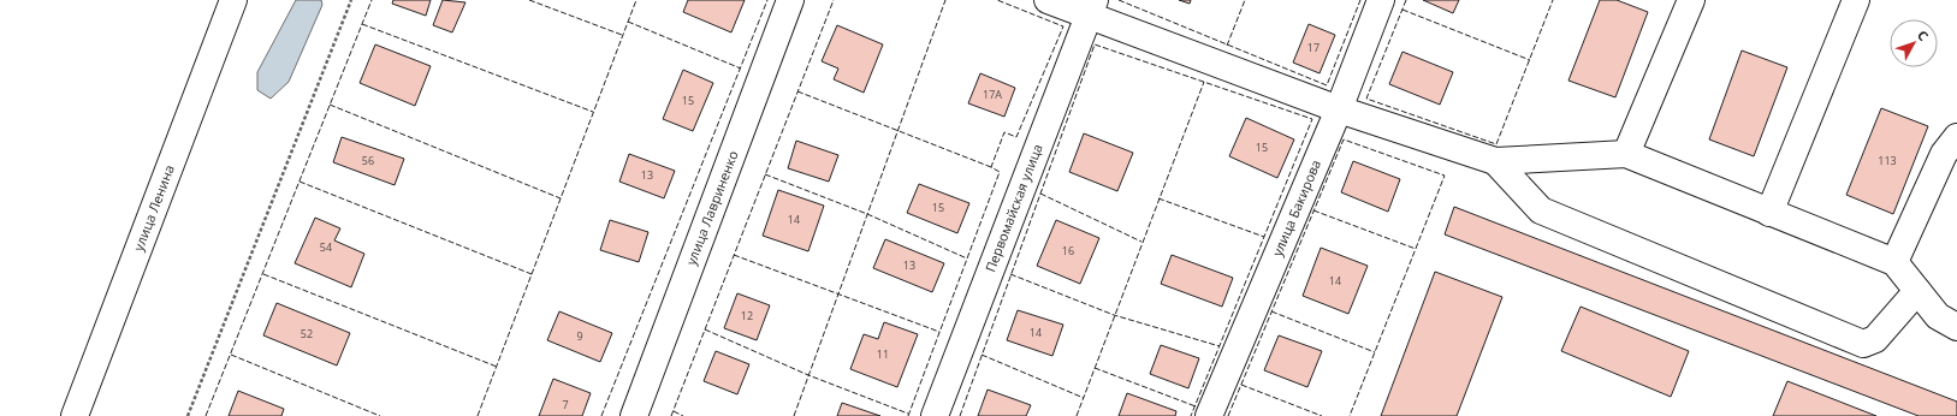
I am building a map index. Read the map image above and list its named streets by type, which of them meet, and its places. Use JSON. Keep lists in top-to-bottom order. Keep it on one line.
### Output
{"streets":{"street":["улица Ленина","улица Лавриненко","Первомайская улица","улица Бакирова"]},"house_numbers":["17","17А","15","15","56","113","13","15","14","54","16","13","14","12","14","52","9","11","7"],"north":"top right"}
